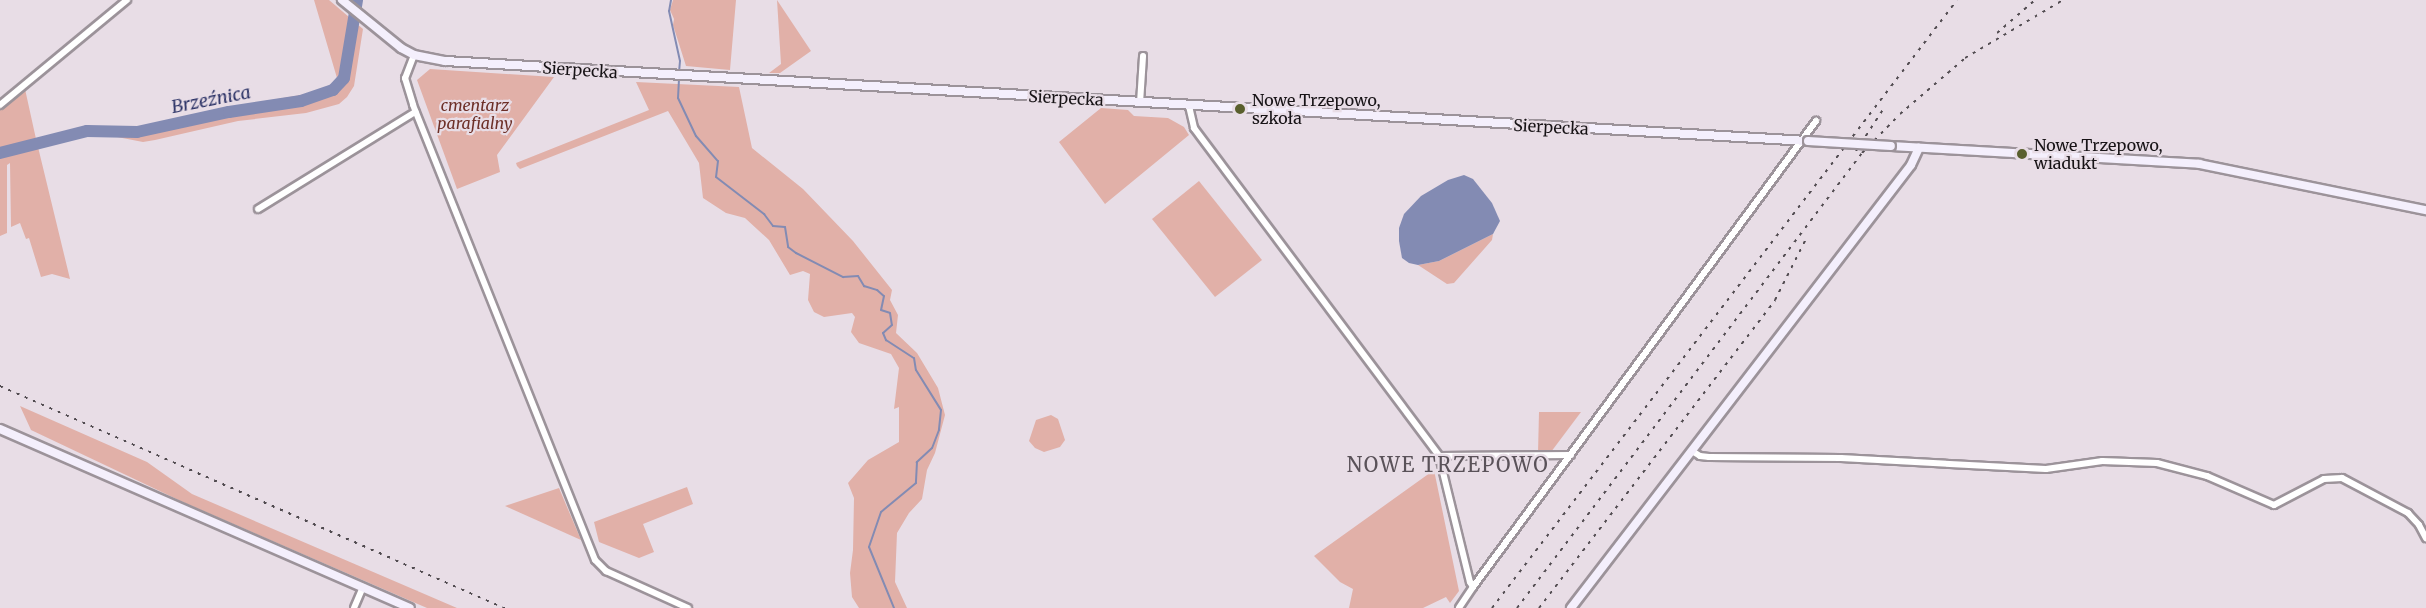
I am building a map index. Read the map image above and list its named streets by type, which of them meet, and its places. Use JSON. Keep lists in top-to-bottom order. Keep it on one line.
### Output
{"streets":{"street":["Sierpecka"]},"districts":["NOWE TRZEPOWO"],"water":["Brzeźnica"],"parks":["cmentarz parafialny"],"places":["Nowe Trzepowo, szkoła","Nowe Trzepowo, wiadukt"]}
